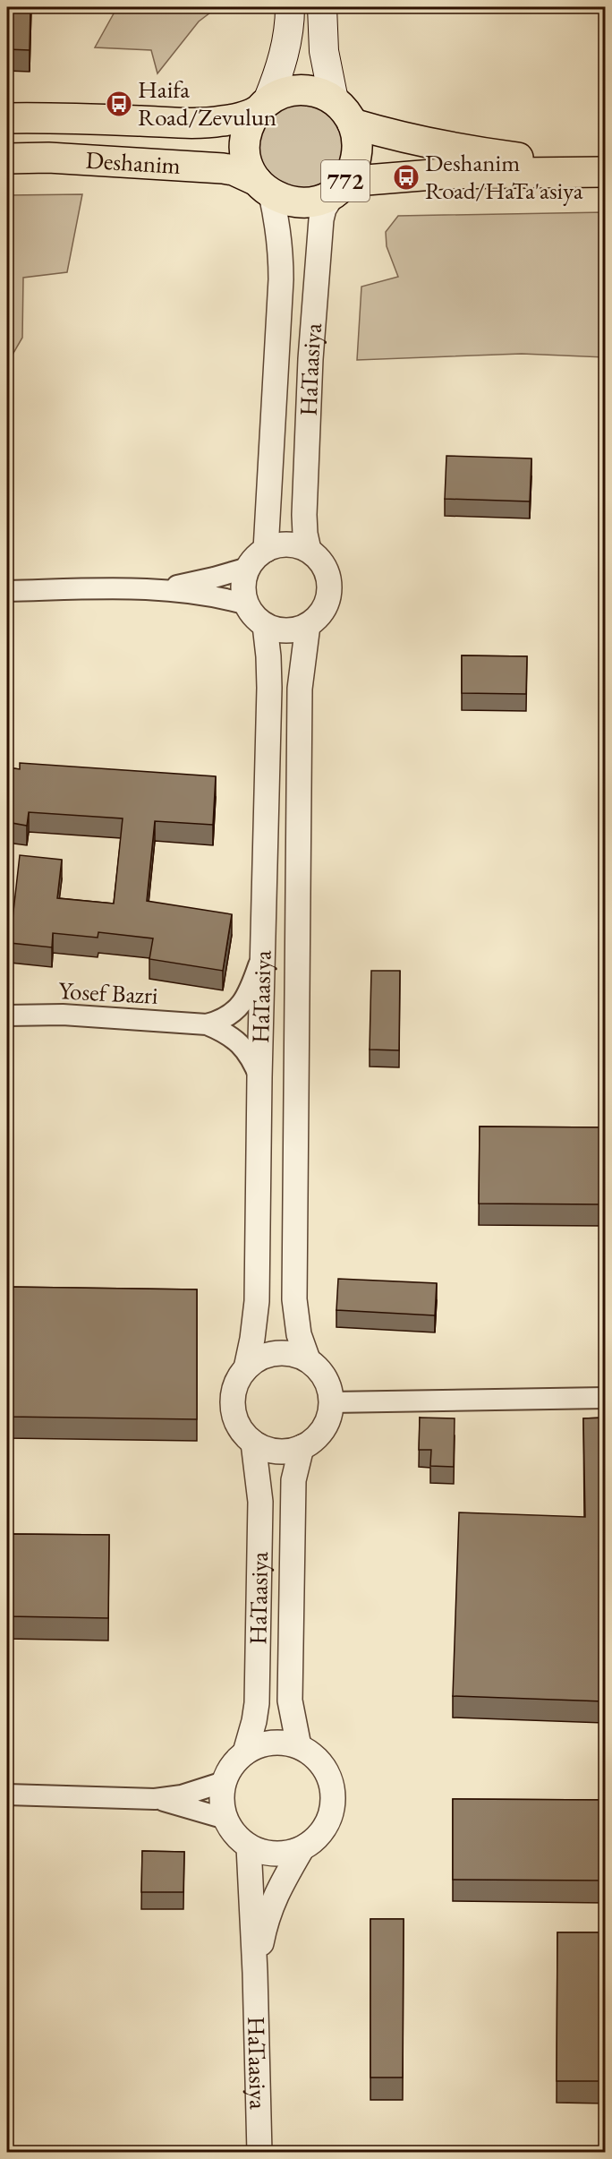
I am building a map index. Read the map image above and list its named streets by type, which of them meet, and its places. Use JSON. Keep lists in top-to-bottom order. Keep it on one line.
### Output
{"streets":{"main road":["Deshanim","772"],"street":["HaTaasiya","Yosef Bazri"]},"crossings":[["Deshanim","772"],["Deshanim","HaTaasiya"],["772","HaTaasiya"],["HaTaasiya","Yosef Bazri"]],"places":{"bus stop":["Haifa Road/Zevulun","Deshanim Road/HaTa'asiya"]}}
